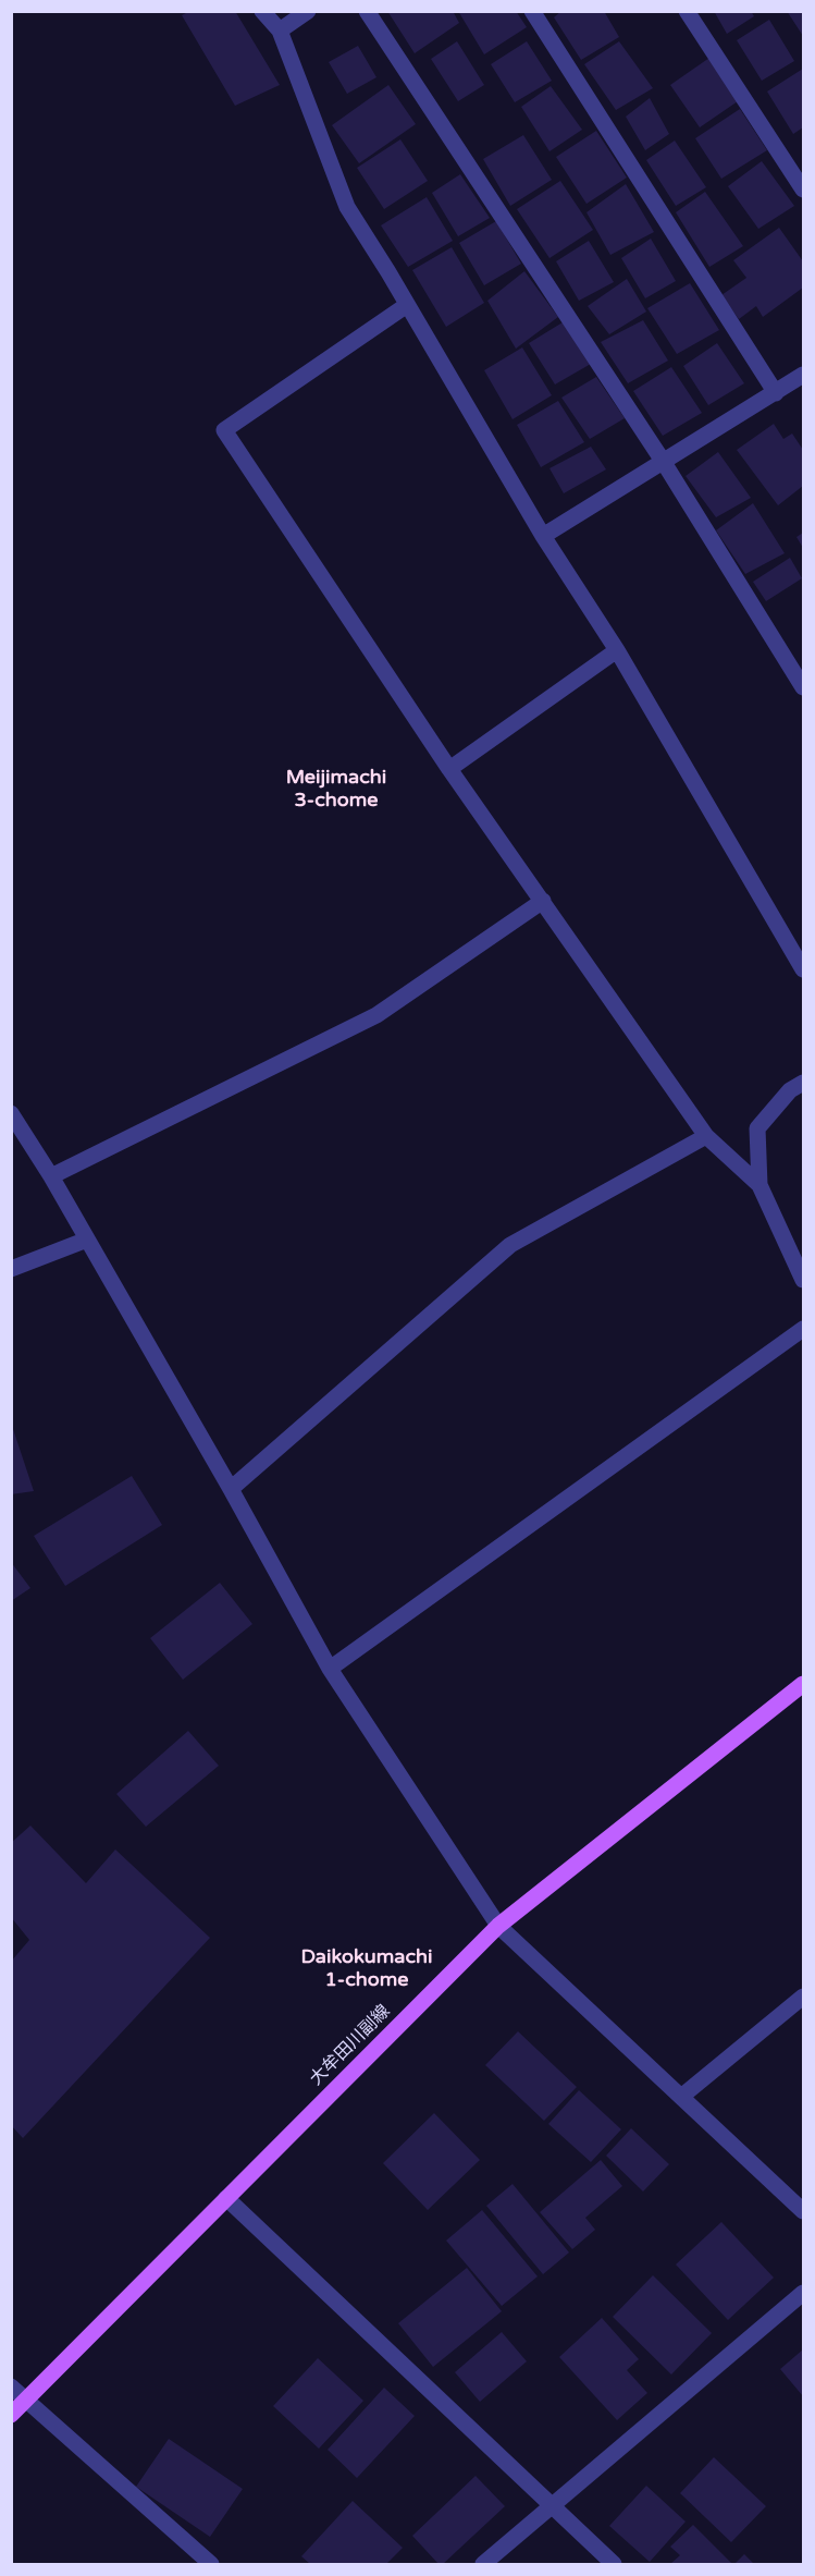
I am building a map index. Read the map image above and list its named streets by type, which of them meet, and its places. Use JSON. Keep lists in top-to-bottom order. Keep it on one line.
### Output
{"streets":{"main road":["大牟田川副線"]},"districts":["Meijimachi 3-chome","Daikokumachi 1-chome"]}
